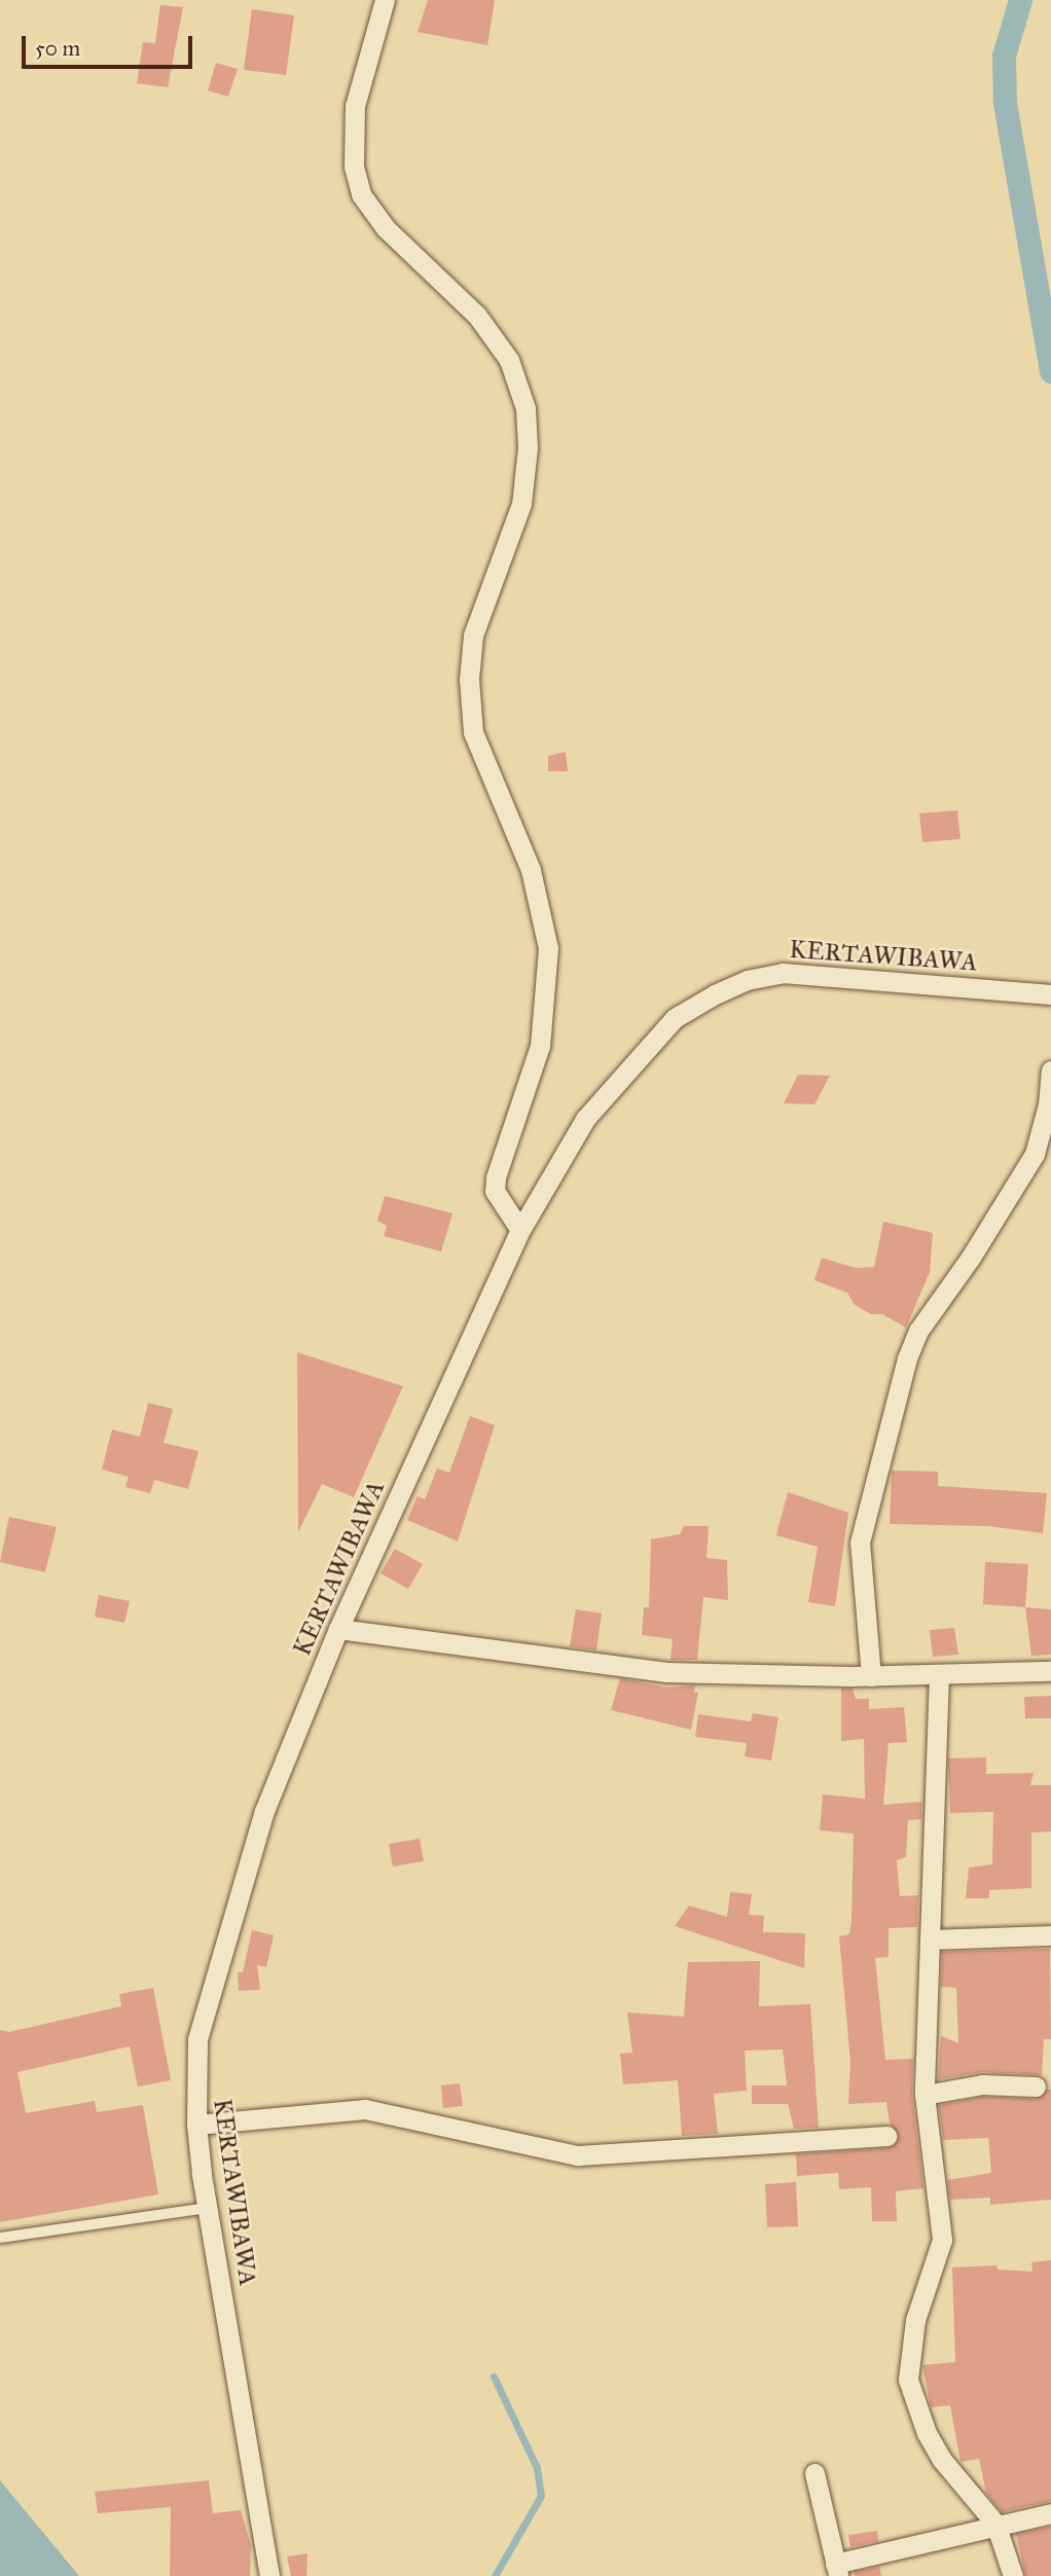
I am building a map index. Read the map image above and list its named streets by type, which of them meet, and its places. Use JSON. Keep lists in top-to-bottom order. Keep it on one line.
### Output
{"streets":{"street":["KERTAWIBAWA"]},"scale_bar":"50 m"}
